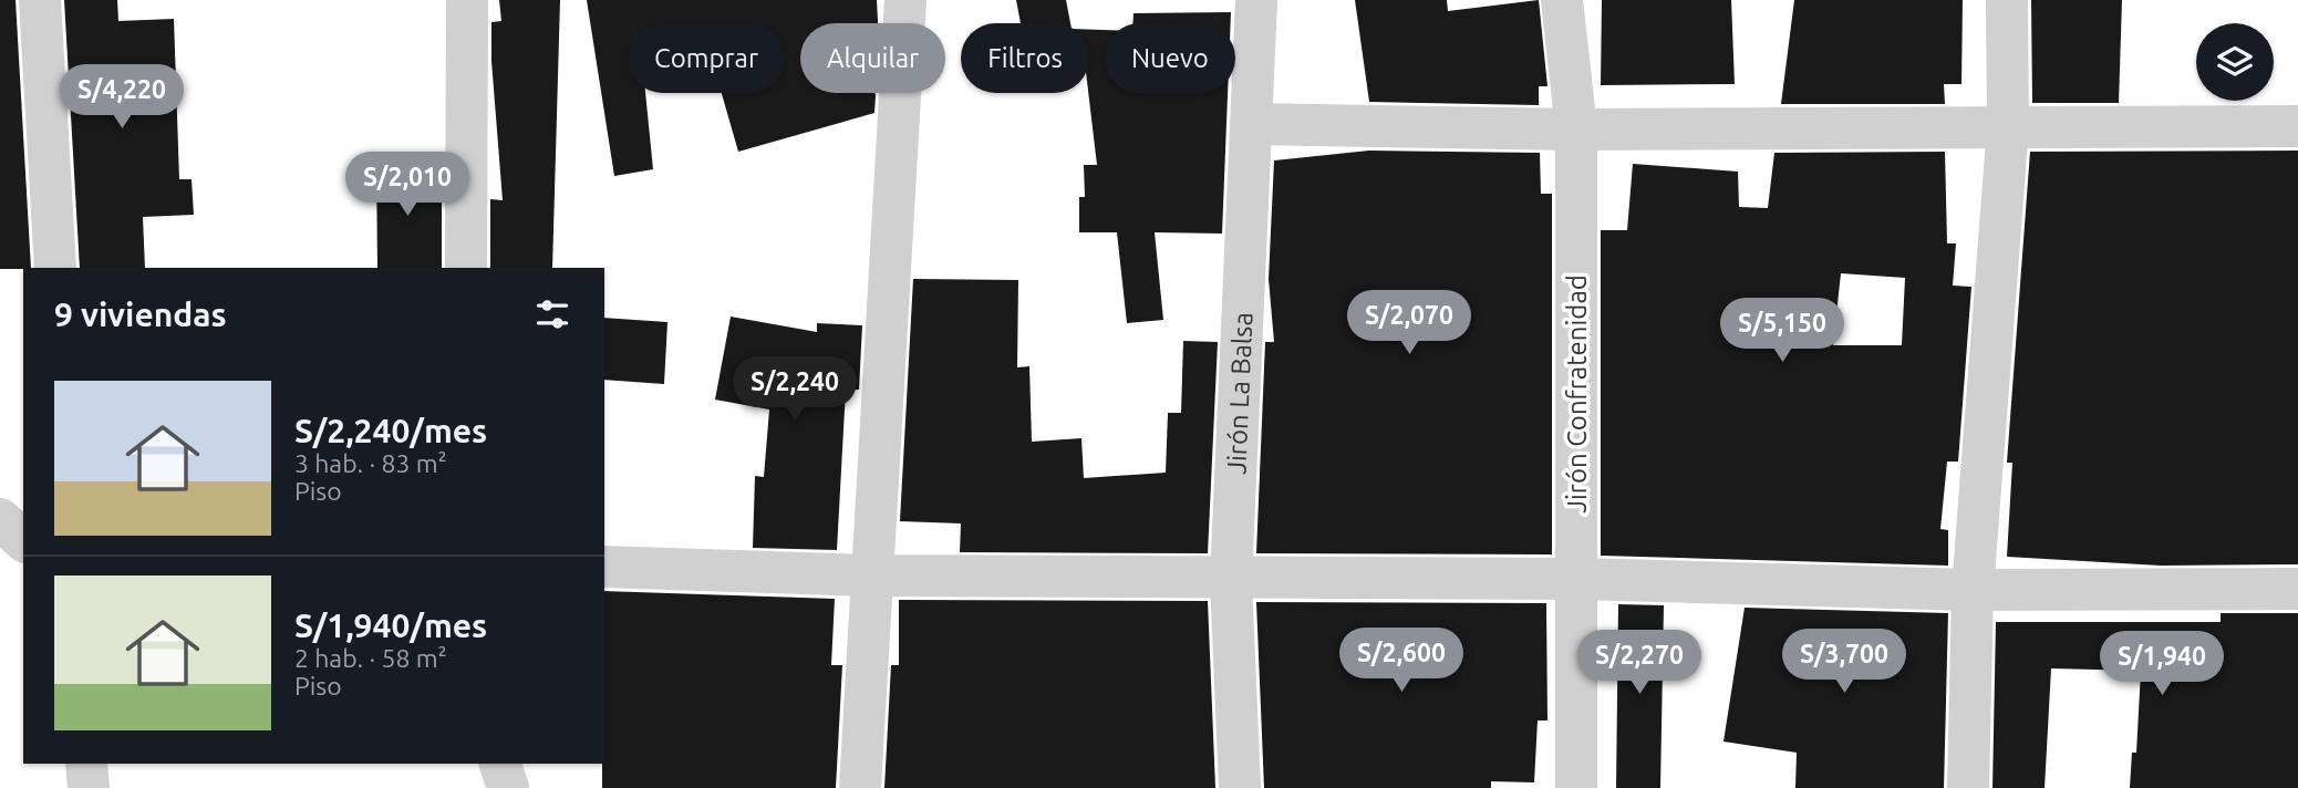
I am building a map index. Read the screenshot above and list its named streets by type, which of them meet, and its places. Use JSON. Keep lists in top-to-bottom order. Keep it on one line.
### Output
{"streets":{"street":["Jirón La Balsa","Jirón Confratenidad"]},"page":{"chip":["Comprar","Alquilar","Filtros","Nuevo"],"price":["S/4,220","S/2,010","S/2,070","S/5,150","S/2,240","S/2,600","S/3,700","S/2,270","S/1,940"],"heading":"9 viviendas","list":[{"name":"S/2,240/mes","note":"3 hab. · 83 m² · Piso"},{"name":"S/1,940/mes","note":"2 hab. · 58 m² · Piso"}]}}
